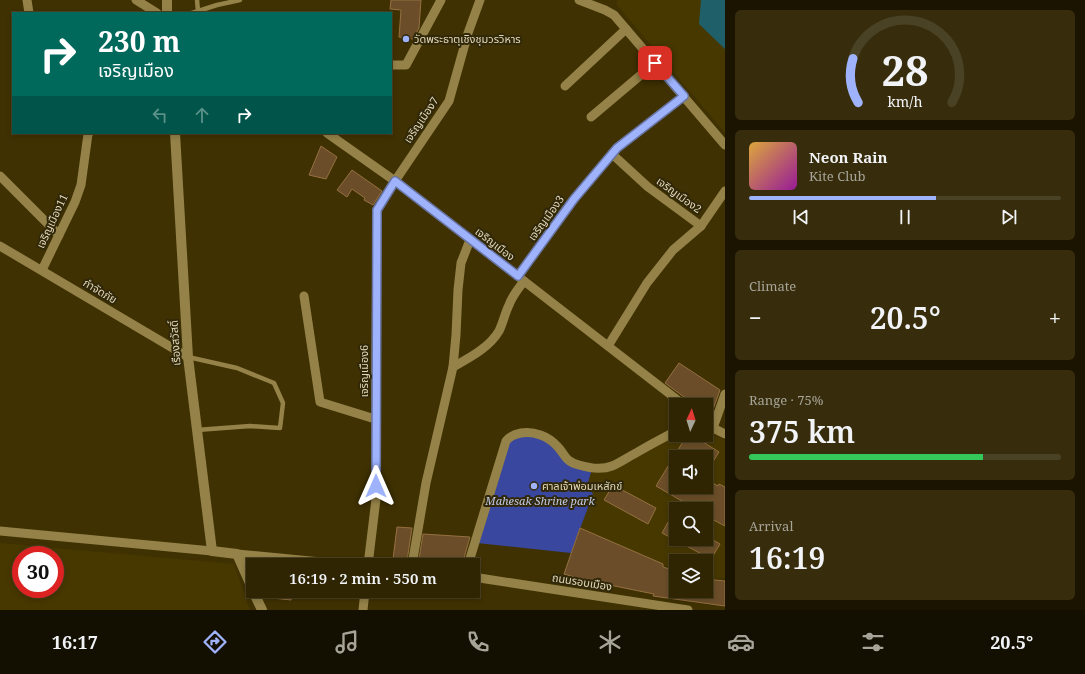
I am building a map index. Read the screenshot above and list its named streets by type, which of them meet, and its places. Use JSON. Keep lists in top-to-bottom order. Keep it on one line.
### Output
{"streets":{"street":["เจริญเมือง7","เจริญเมือง2","เจริญเมือง3","เจริญเมือง11","เจริญเมือง","กำจัดภัย","เรืองสวัสดิ์","เจริญเมือง6","ถนนรอบเมือง"]},"crossings":[["เจริญเมือง7","เจริญเมือง"],["เจริญเมือง7","เจริญเมือง6"],["เจริญเมือง2","เจริญเมือง3"],["เจริญเมือง3","เจริญเมือง"],["เจริญเมือง11","กำจัดภัย"],["เจริญเมือง","เจริญเมือง6"],["กำจัดภัย","เรืองสวัสดิ์"]],"parks":["Mahesak Shrine park"],"places":["วัดพระธาตุเชิงชุมวรวิหาร","ศาลเจ้าพ่อมเหสักข์"],"north":"top","page":{"turn":["230 m","เจริญเมือง"],"song":["Neon Rain","Kite Club"],"tile":["Climate",["Range · 75%","375 km"],["Arrival","16:19"]],"heat":["−","20.5°","+"],"limit":"30","trip":"16:19 · 2 min · 550 m","tabs":["16:17","20.5°"],"gauge":["28","km/h"]}}
